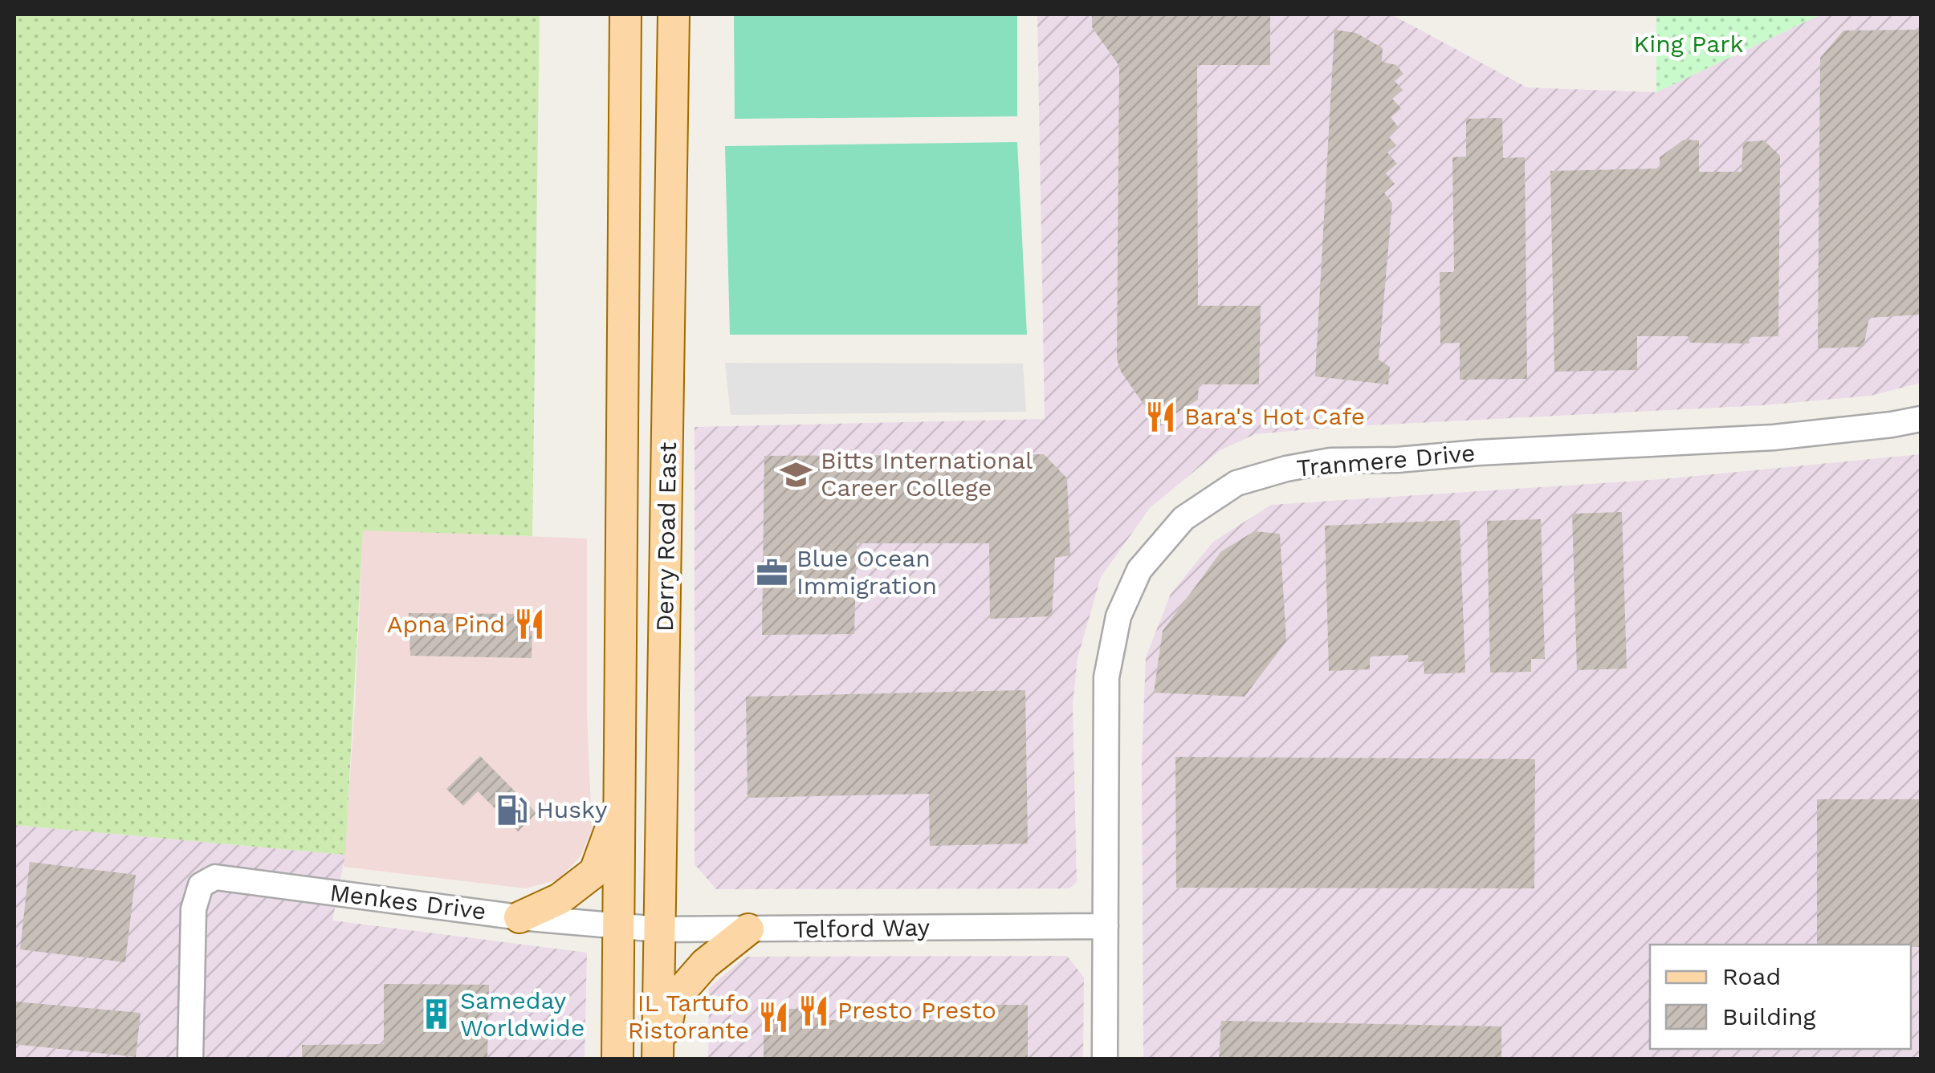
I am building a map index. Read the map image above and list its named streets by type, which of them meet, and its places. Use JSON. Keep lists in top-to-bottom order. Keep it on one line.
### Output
{"streets":{"main road":["Derry Road East"],"street":["Tranmere Drive","Menkes Drive","Telford Way"]},"crossings":[["Tranmere Drive","Telford Way"],["Derry Road East","Menkes Drive"],["Derry Road East","Telford Way"],["Menkes Drive","Telford Way"]],"parks":["King Park"],"places":{"restaurant":["Bara's Hot Cafe","Apna Pind","Presto Presto","IL Tartufo Ristorante"],"school or university":["Bitts International Career College"],"office":["Blue Ocean Immigration"],"fuel station":["Husky"],"building":["Sameday Worldwide"]},"legend":["Road","Building"]}
